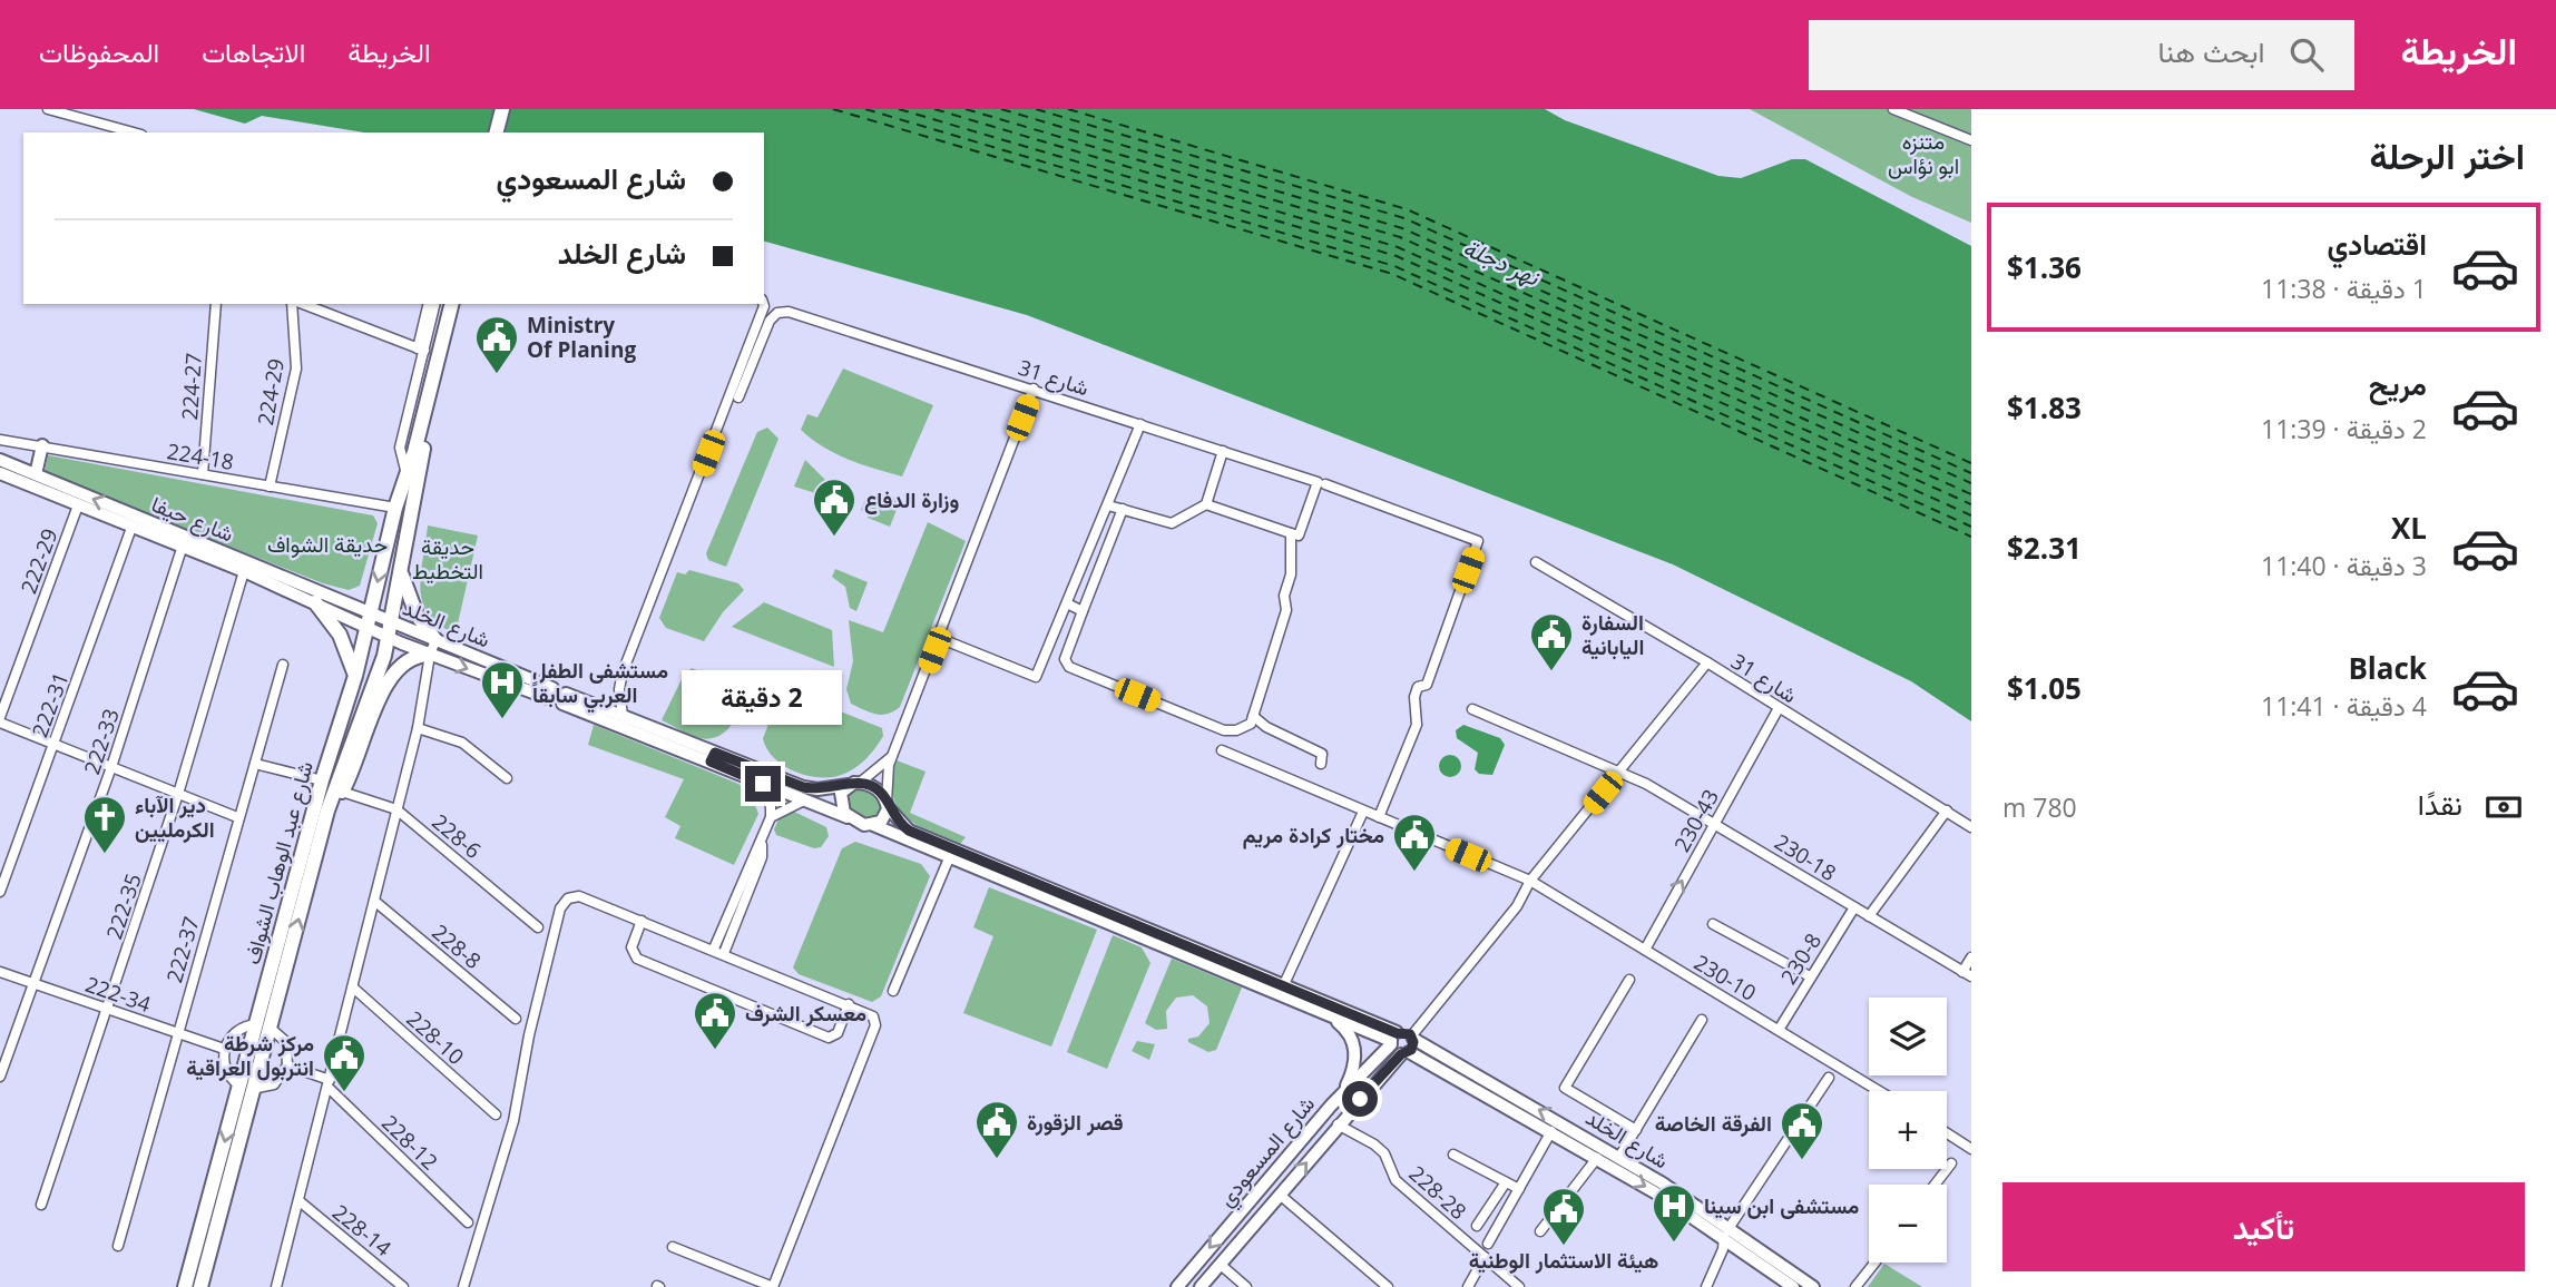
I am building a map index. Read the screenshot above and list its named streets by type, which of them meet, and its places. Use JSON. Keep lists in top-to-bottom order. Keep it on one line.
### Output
{"streets":{"main road":["شارع حيفا","شارع الخلد","شارع عبد الوهاب الشواف","شارع المسعودي"],"street":["شارع 31","224-27","224-29","224-18","222-29","222-31","222-33","230-43","228-6","230-18","222-35","228-8","222-37","230-8","230-10","222-34","228-10","228-12","228-28","228-14"]},"crossings":[["شارع 31","230-43"],["شارع 31","230-10"],["224-27","224-18"],["224-29","224-18"],["224-18","شارع عبد الوهاب الشواف"],["شارع حيفا","222-29"],["شارع حيفا","شارع الخلد"],["شارع حيفا","222-31"],["شارع حيفا","222-33"],["شارع حيفا","شارع عبد الوهاب الشواف"],["شارع حيفا","222-35"],["شارع الخلد","شارع عبد الوهاب الشواف"],["شارع الخلد","شارع المسعودي"],["222-33","222-34"],["230-43","230-18"],["230-43","230-10"],["230-18","230-8"],["222-35","222-34"],["222-37","222-34"],["230-8","230-10"],["شارع المسعودي","228-28"]],"one_way":["230-43"],"water":["نهر دجلة"],"parks":["متنزه ابو نؤاس","حديقة الشواف","حديقة التخطيط"],"places":{"public building":["Ministry Of Planing","وزارة الدفاع","السفارة اليابانية","مختار كرادة مريم","معسكر الشرف","مركز شرطة انتربول العراقية","قصر الزقورة","الفرقة الخاصة","هيئة الاستثمار الوطنية"],"hospital":["مستشفى الطفل العربي سابقاً","مستشفى ابن سينا"],"church":["دير الآباء الكرمليين"]},"page":{"header":"الخريطة","search":"ابحث هنا","nav":["الخريطة","الاتجاهات","المحفوظات"],"heading":"اختر الرحلة","banner":["شارع المسعودي","شارع الخلد"],"list":[{"name":"اقتصادي","note":"1 دقيقة · 11:38","value":"$1.36"},{"name":"مريح","note":"2 دقيقة · 11:39","value":"$1.83"},{"name":"XL","note":"3 دقيقة · 11:40","value":"$2.31"},{"name":"Black","note":"4 دقيقة · 11:41","value":"$1.05"}],"bubble":"2 دقيقة","pay":["نقدًا","780 m"],"map_buttons":["+","−"],"buttons":"تأكيد"}}
